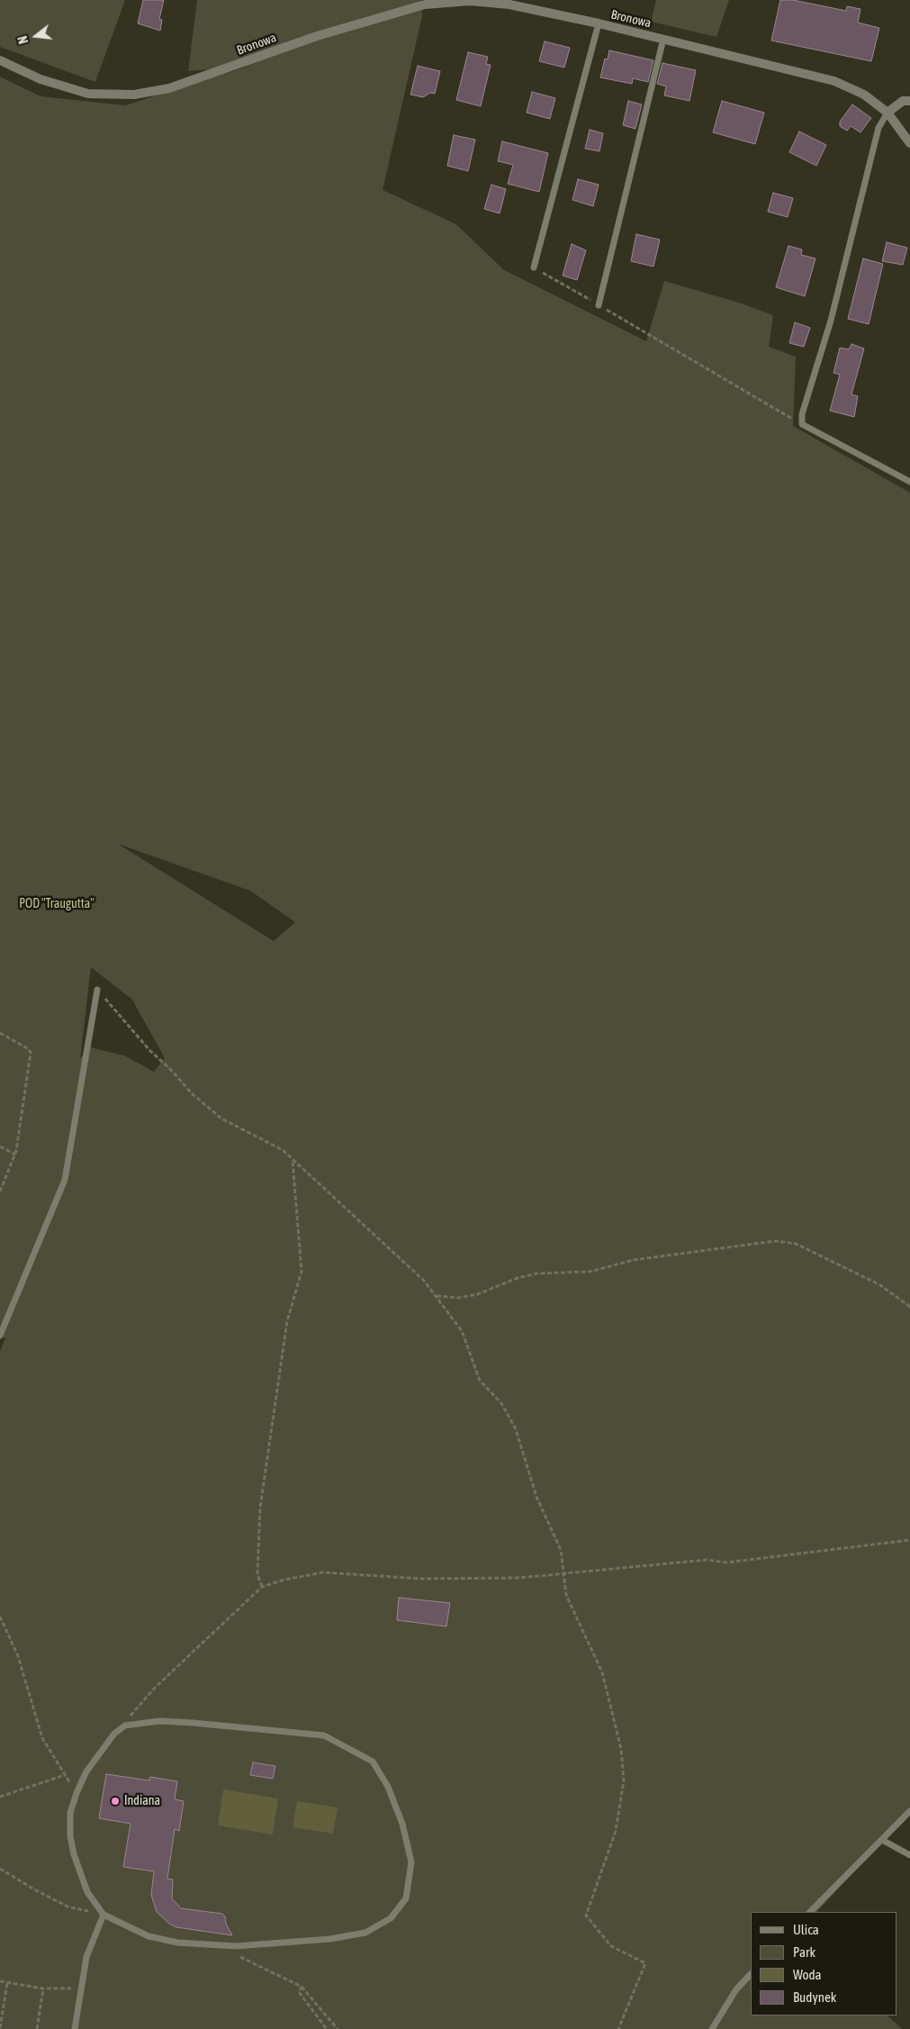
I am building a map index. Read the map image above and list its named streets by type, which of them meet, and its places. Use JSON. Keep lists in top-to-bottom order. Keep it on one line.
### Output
{"streets":{"street":["Bronowa"]},"parks":["POD \"Traugutta\""],"places":["Indiana"],"legend":["Ulica","Park","Woda","Budynek"],"north":"left"}
